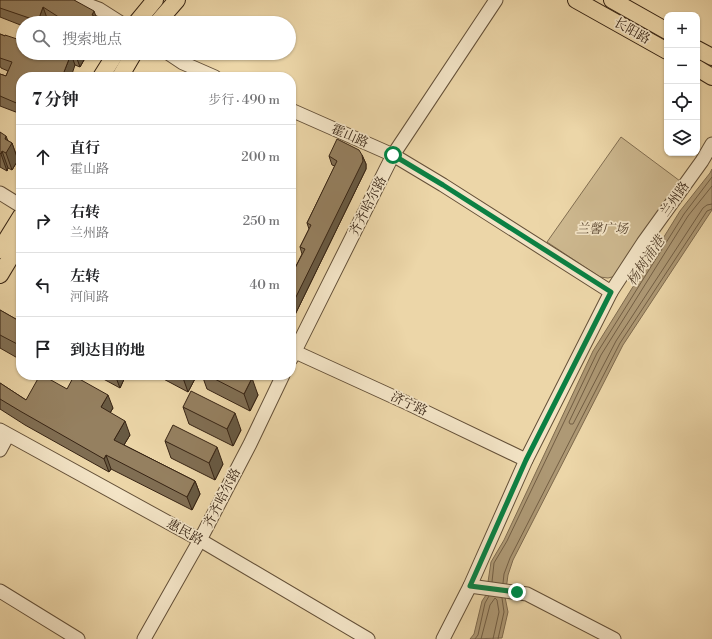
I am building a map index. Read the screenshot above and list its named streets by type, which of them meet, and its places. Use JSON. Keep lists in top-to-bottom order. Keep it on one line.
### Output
{"streets":{"main road":["长阳路"],"street":["霍山路","兰州路","齐齐哈尔路","济宁路","惠民路"]},"crossings":[["霍山路","兰州路"],["霍山路","齐齐哈尔路"],["兰州路","济宁路"],["齐齐哈尔路","惠民路"]],"water":["杨树浦港"],"parks":["兰馨广场"],"page":{"map_buttons":["+","−"],"search":"搜索地点","heading":["7 分钟","步行 · 490 m"],"list":[["直行","霍山路","200 m"],["右转","兰州路","250 m"],["左转","河间路","40 m"],"到达目的地"]}}
